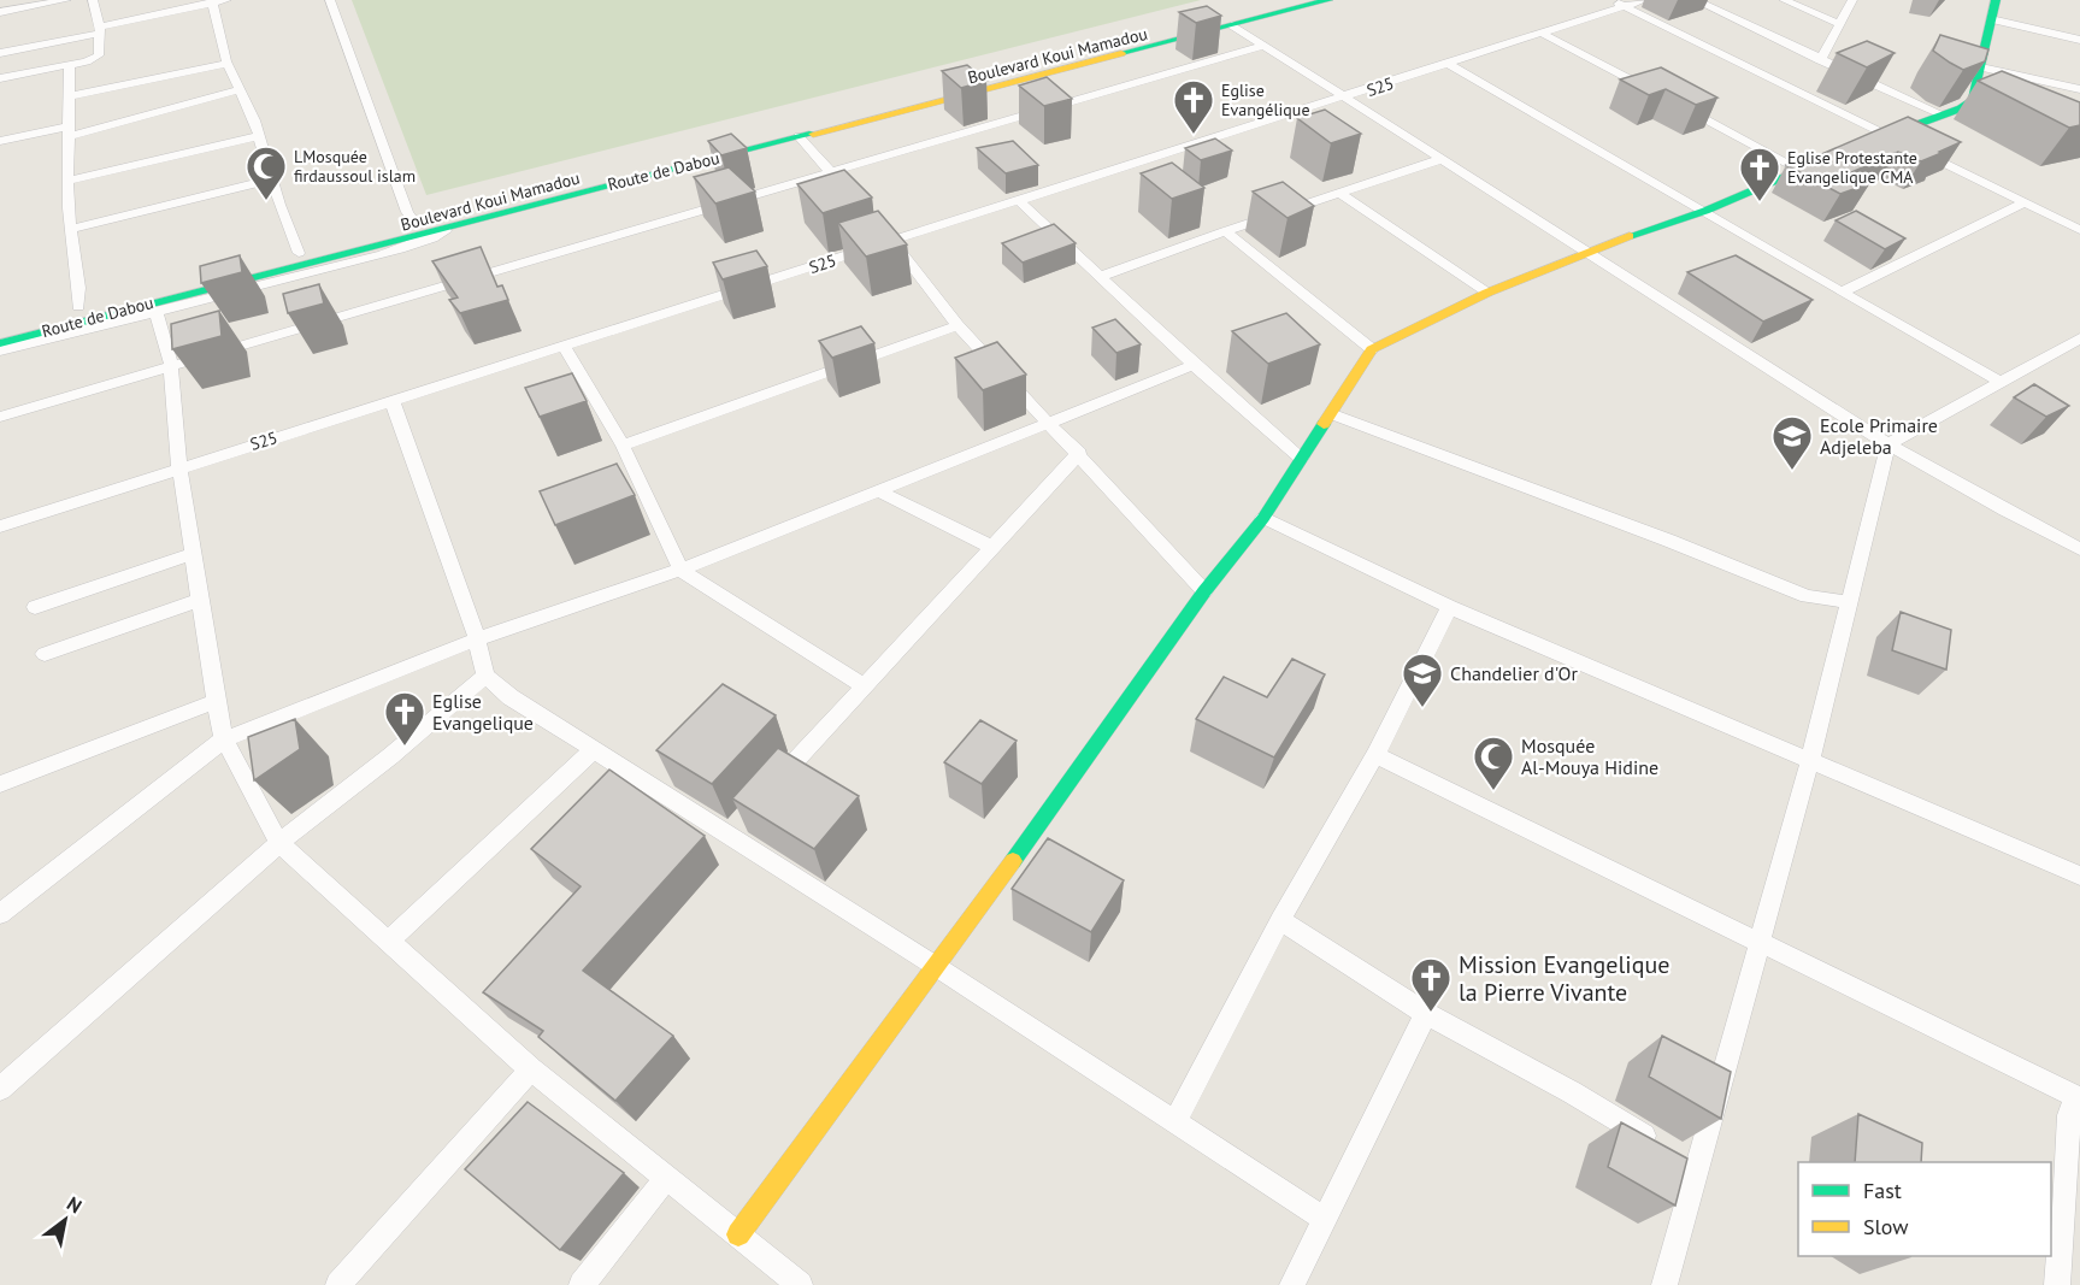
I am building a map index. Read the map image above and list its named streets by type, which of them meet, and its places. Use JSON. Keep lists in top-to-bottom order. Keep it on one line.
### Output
{"streets":{"main road":["Boulevard Koui Mamadou","Route de Dabou"],"street":["S25"]},"places":{"church":["Eglise Evangélique","Eglise Protestante Evangelique CMA","Eglise Evangelique","Mission Evangelique la Pierre Vivante"],"mosque":["LMosquée firdaussoul islam","Mosquée Al-Mouya Hidine"],"school or university":["Ecole Primaire Adjeleba","Chandelier d'Or"]},"legend":["Fast","Slow"],"north":"top right"}
